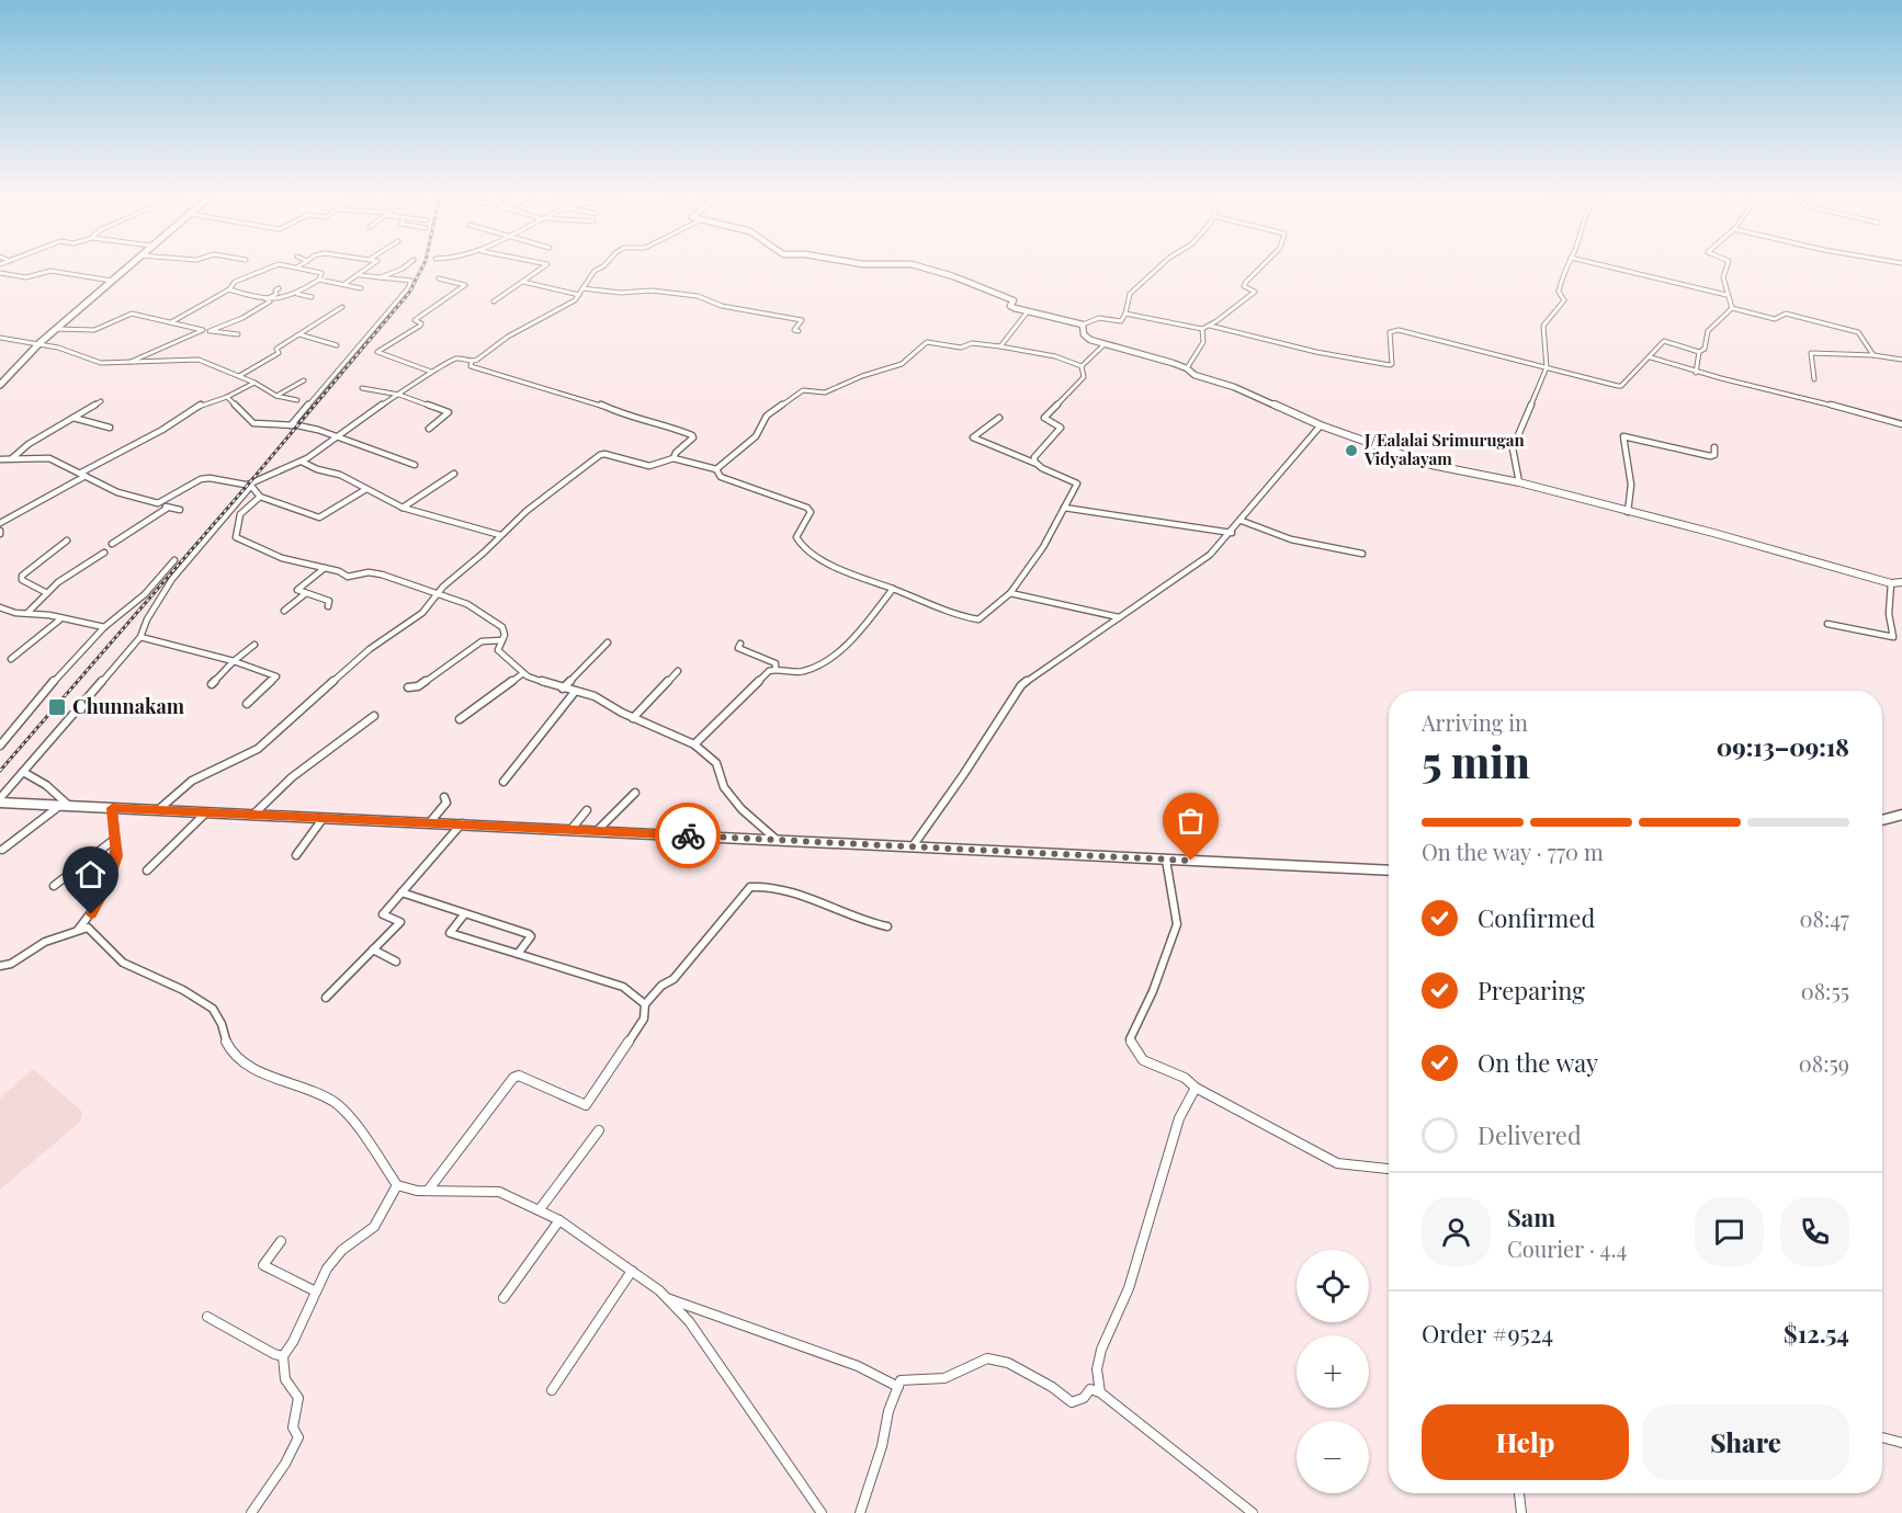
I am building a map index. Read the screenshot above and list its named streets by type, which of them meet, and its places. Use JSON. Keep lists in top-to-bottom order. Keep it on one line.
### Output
{"places":{"other":["J/Ealalai Srimurugan Vidyalayam"],"transit":["Chunnakam"]},"page":{"heading":["5 min","Arriving in","09:13–09:18"],"panel":["Sam","Courier · 4.4","Order #9524","$12.54"],"bar":"On the way · 770 m","list":[["Confirmed","08:47"],["Preparing","08:55"],["On the way","08:59"],"Delivered"],"map_buttons":["+","−"],"buttons":["Help","Share"]}}
